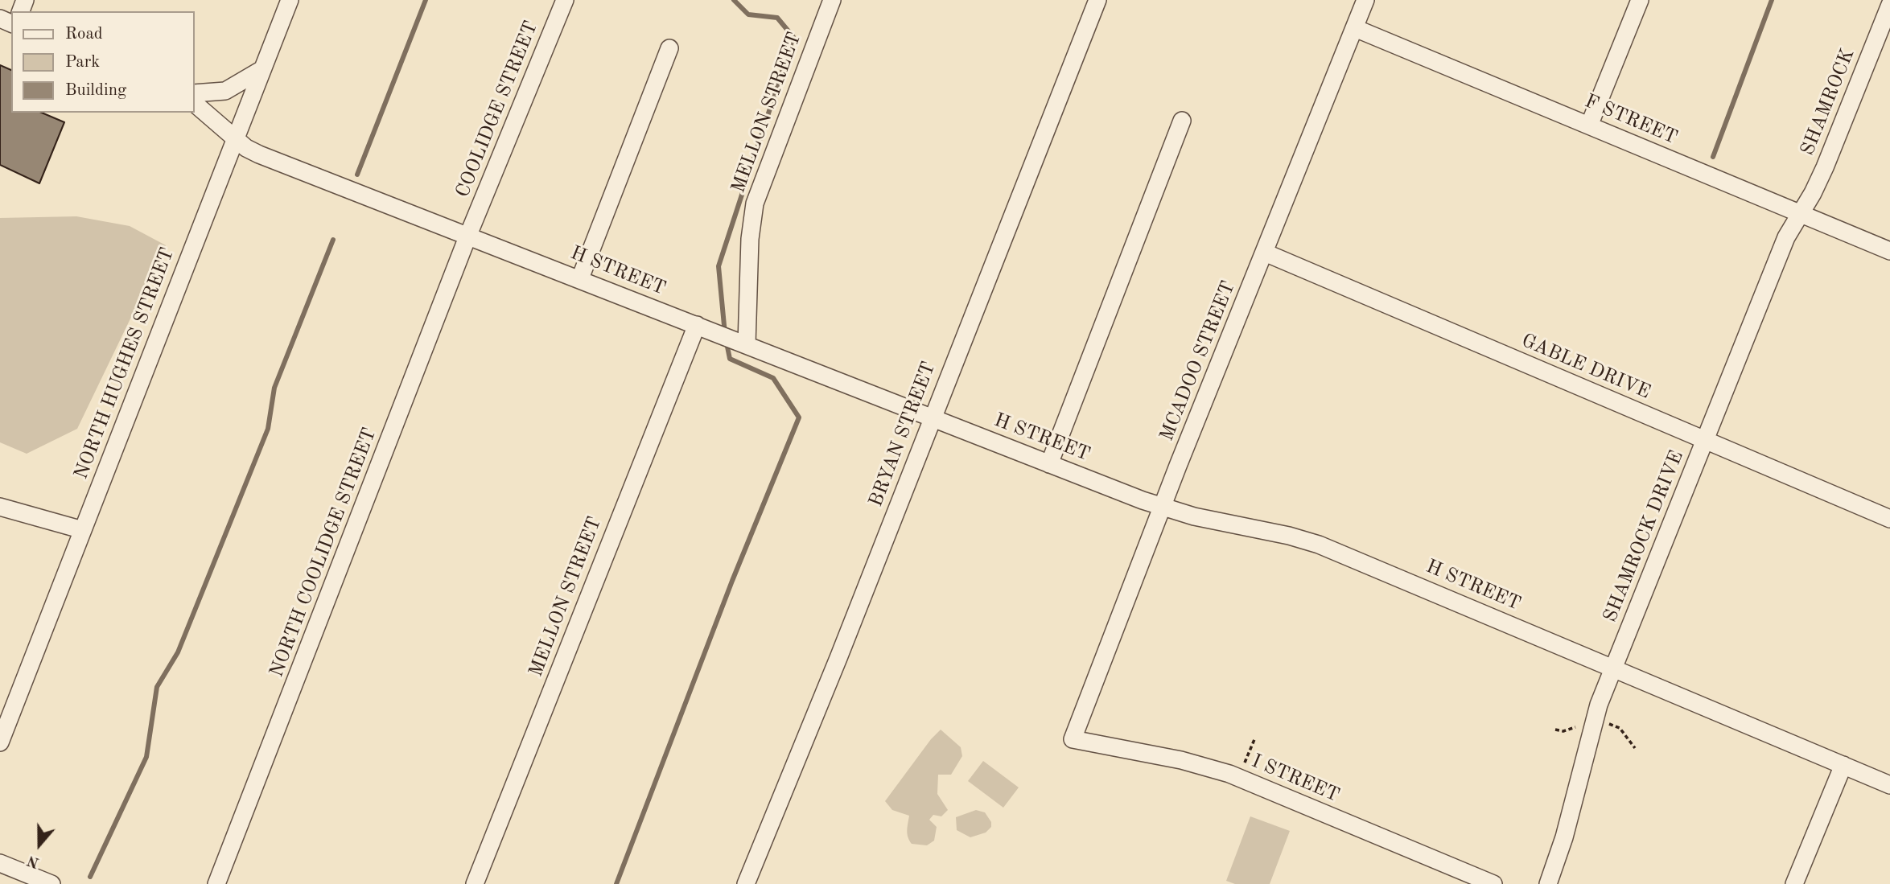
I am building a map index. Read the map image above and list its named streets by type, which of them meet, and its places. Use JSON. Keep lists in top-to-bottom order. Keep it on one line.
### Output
{"streets":{"street":["SHAMROCK","COOLIDGE STREET","MELLON STREET","F STREET","H STREET","MCADOO STREET","NORTH HUGHES STREET","GABLE DRIVE","BRYAN STREET","SHAMROCK DRIVE","NORTH COOLIDGE STREET","I STREET"]},"crossings":[["SHAMROCK","F STREET"],["SHAMROCK","SHAMROCK DRIVE"],["COOLIDGE STREET","H STREET"],["COOLIDGE STREET","NORTH COOLIDGE STREET"],["MELLON STREET","H STREET"],["F STREET","MCADOO STREET"],["F STREET","SHAMROCK DRIVE"],["H STREET","MCADOO STREET"],["H STREET","NORTH HUGHES STREET"],["H STREET","BRYAN STREET"],["H STREET","SHAMROCK DRIVE"],["H STREET","NORTH COOLIDGE STREET"],["MCADOO STREET","GABLE DRIVE"],["MCADOO STREET","I STREET"],["GABLE DRIVE","SHAMROCK DRIVE"]],"legend":["Road","Park","Building"],"north":"bottom"}
